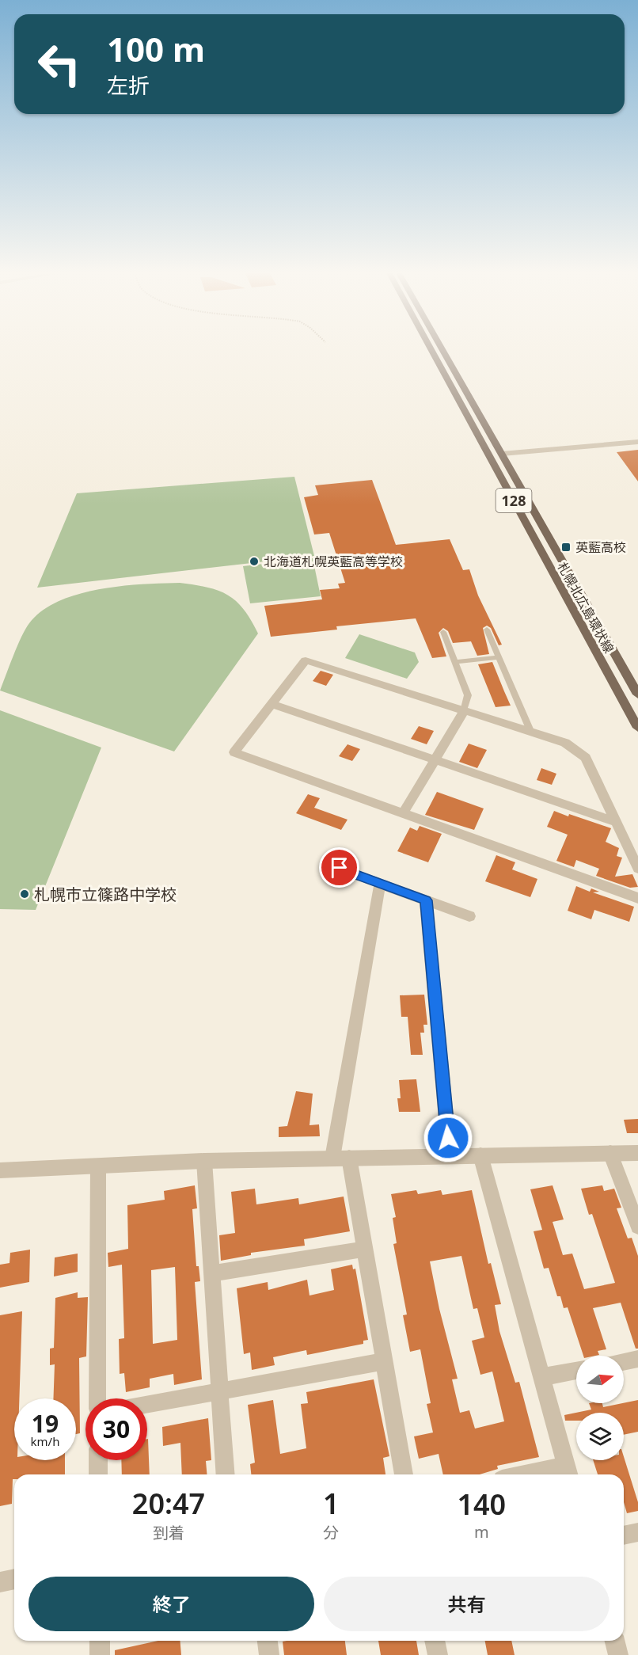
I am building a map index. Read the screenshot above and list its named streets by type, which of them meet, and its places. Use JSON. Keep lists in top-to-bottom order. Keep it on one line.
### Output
{"streets":{"main road":["128","札幌北広島環状線"]},"places":{"transit":["英藍高校"],"other":["北海道札幌英藍高等学校","札幌市立篠路中学校"]},"north":"right","page":{"turn":["100 m","左折"],"speed":"19 km/h","limit":"30","eta":["20:47","到着","1","分","140","m"],"buttons":["終了","共有"]}}
